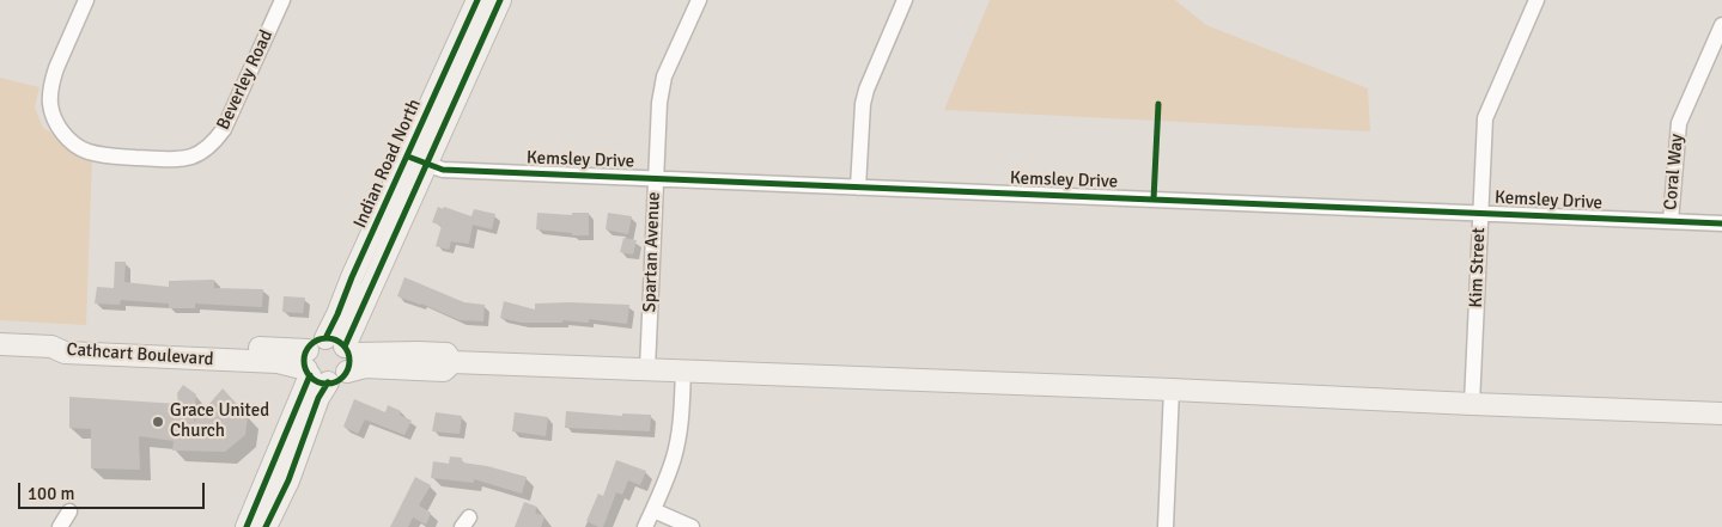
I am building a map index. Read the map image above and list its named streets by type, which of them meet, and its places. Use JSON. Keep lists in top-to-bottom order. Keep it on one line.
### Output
{"streets":{"main road":["Indian Road North","Cathcart Boulevard"],"street":["Beverley Road","Kemsley Drive","Coral Way","Spartan Avenue","Kim Street"]},"crossings":[["Kemsley Drive","Indian Road North"],["Kemsley Drive","Coral Way"],["Kemsley Drive","Spartan Avenue"],["Kemsley Drive","Kim Street"]],"places":["Grace United Church"],"scale_bar":"100 m"}
